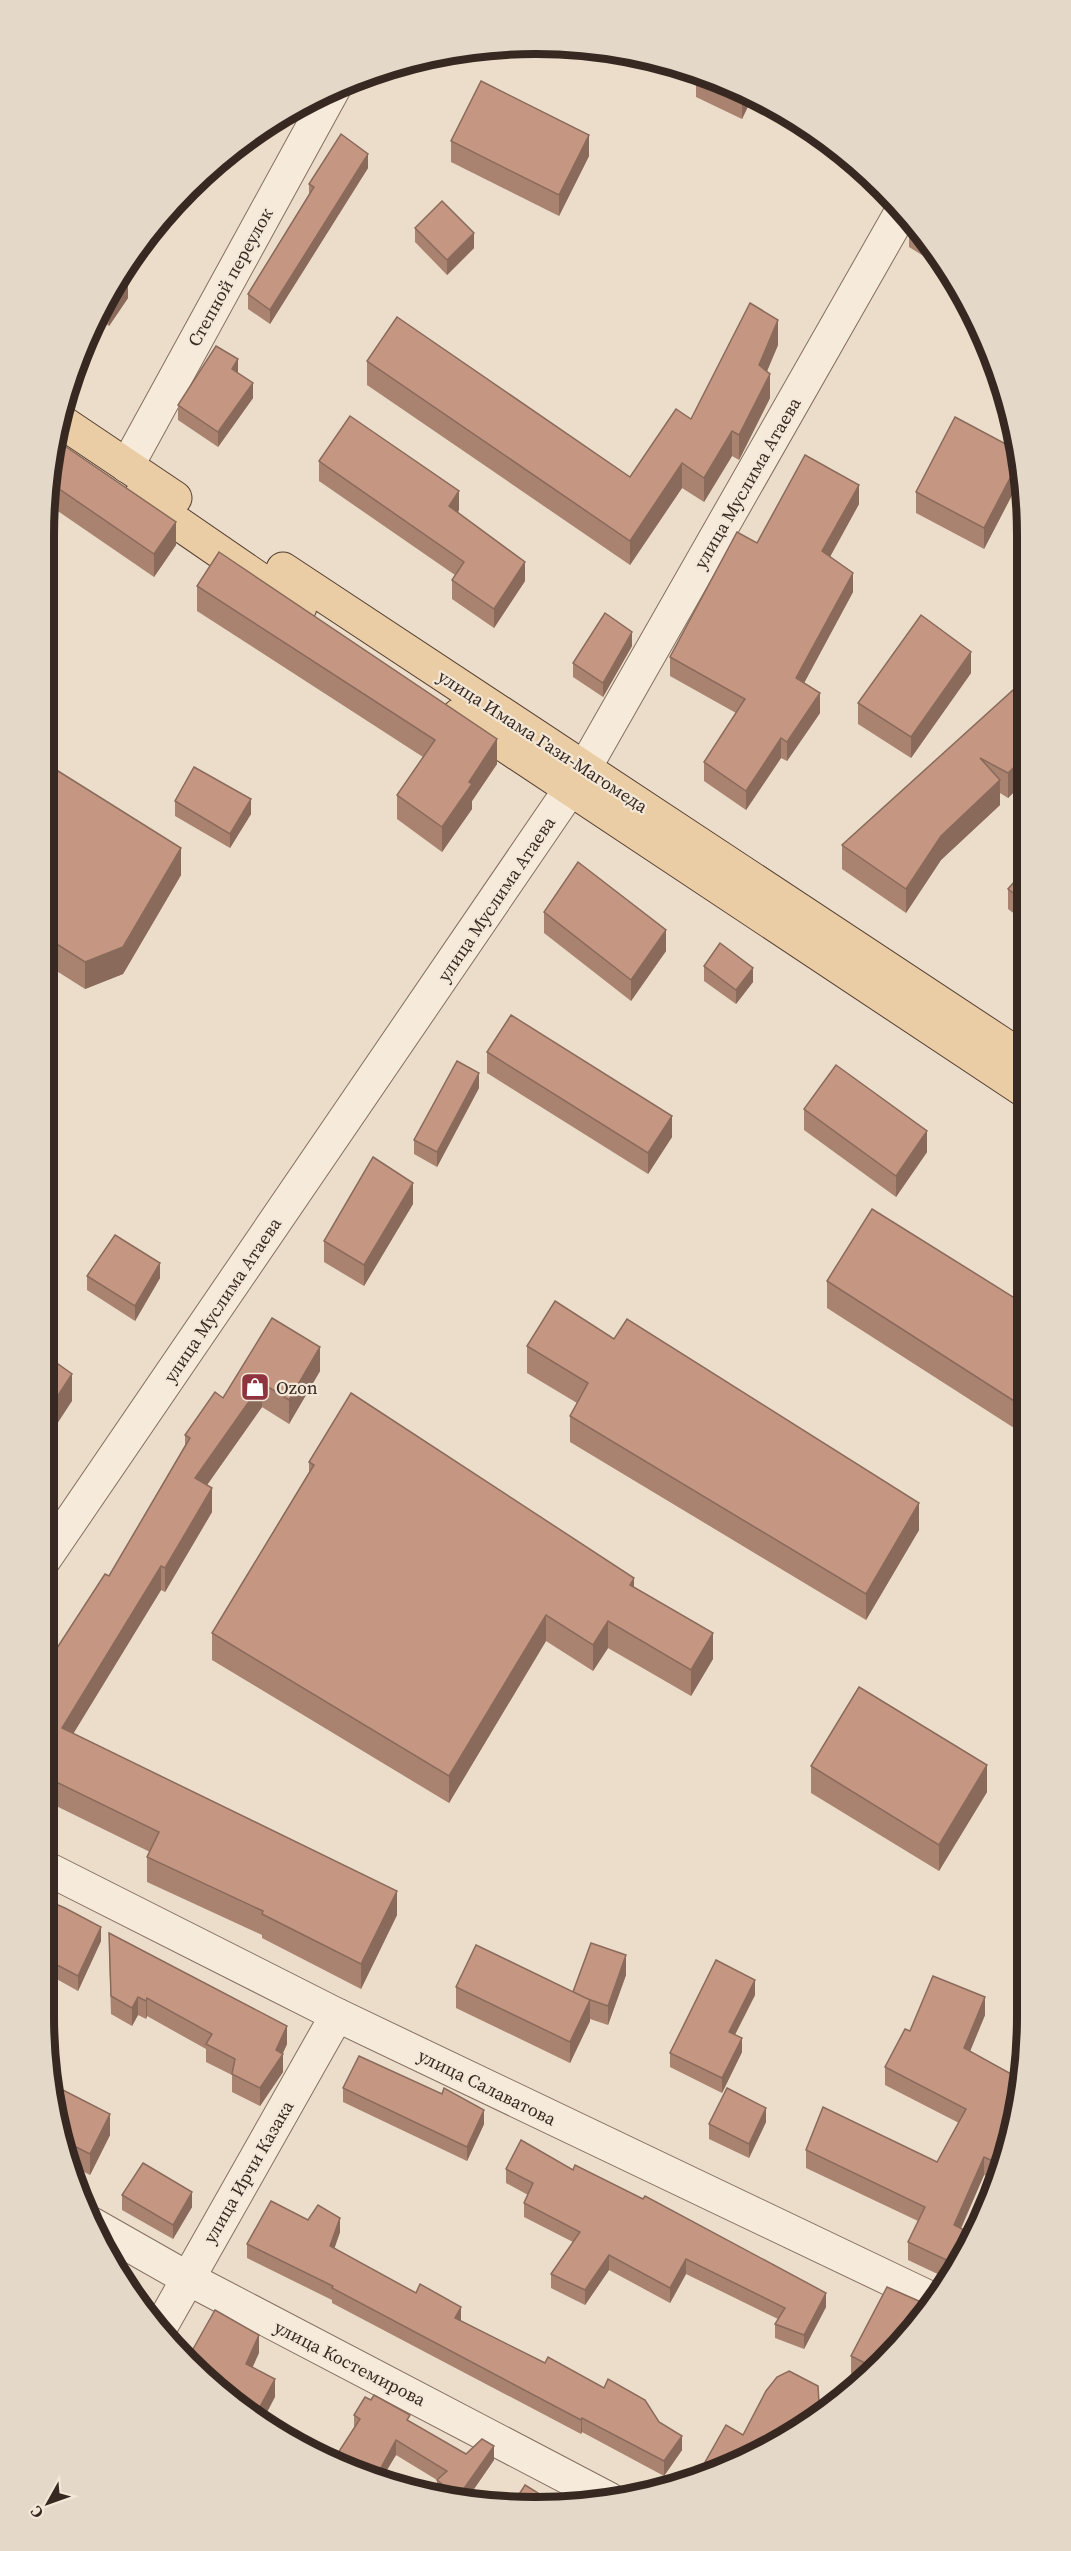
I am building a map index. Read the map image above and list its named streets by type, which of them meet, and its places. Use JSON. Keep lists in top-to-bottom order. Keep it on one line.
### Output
{"streets":{"main road":["улица Имама Гази-Магомеда"],"street":["Степной переулок","улица Муслима Атаева","улица Салаватова","улица Ирчи Казака","улица Костемирова"]},"crossings":[["Степной переулок","улица Имама Гази-Магомеда"],["улица Муслима Атаева","улица Имама Гази-Магомеда"],["улица Салаватова","улица Ирчи Казака"],["улица Ирчи Казака","улица Костемирова"]],"places":{"shop":["Ozon"]},"north":"bottom left"}
